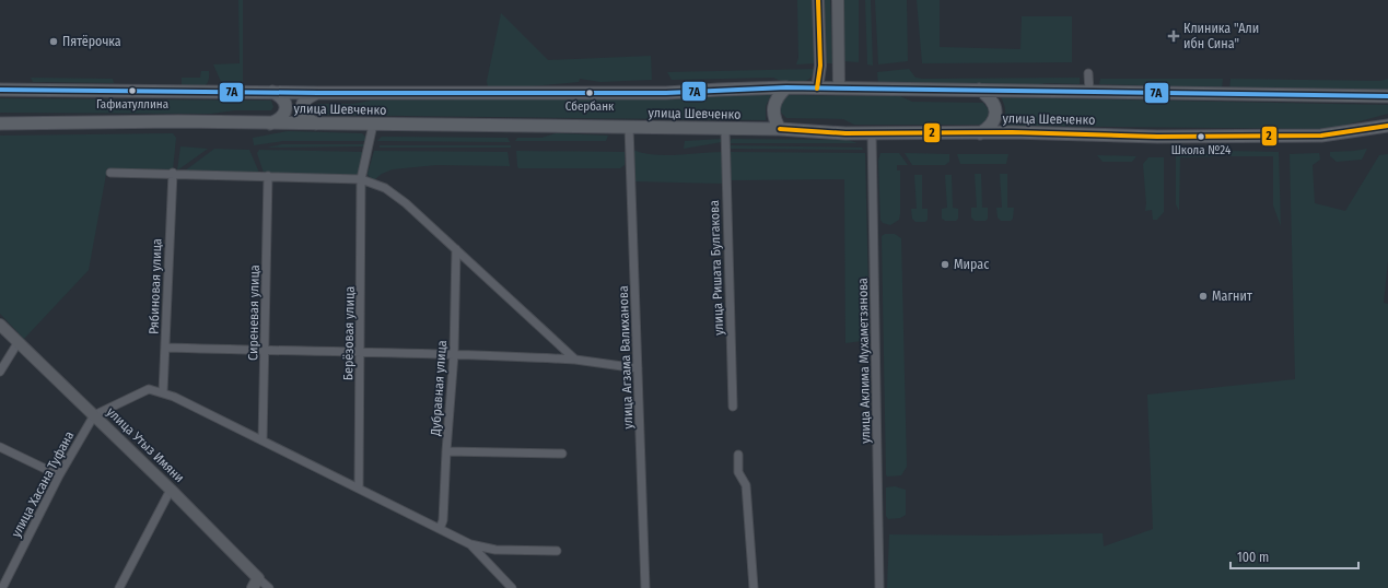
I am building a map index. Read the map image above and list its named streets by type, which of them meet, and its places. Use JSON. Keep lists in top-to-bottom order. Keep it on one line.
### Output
{"streets":{"main road":["улица Шевченко"],"street":["улица Ришата Булгакова","Рябиновая улица","Сиреневая улица","Берёзовая улица","улица Агзама Валиханова","улица Аклима Мухаметзянова","Дубравная улица","улица Утыз Имяни","улица Хасана Туфана"]},"crossings":[["улица Шевченко","улица Ришата Булгакова"],["улица Шевченко","Берёзовая улица"],["улица Шевченко","улица Агзама Валиханова"],["улица Шевченко","улица Аклима Мухаметзянова"],["улица Утыз Имяни","улица Хасана Туфана"]],"places":{"health":["Клиника \"Али ибн Сина\""],"other":["Пятёрочка","Гафиатуллина","Сбербанк","Школа №24","Мирас","Магнит"]},"lines":["transit line 2","transit line 7А"],"scale_bar":"100 m"}
